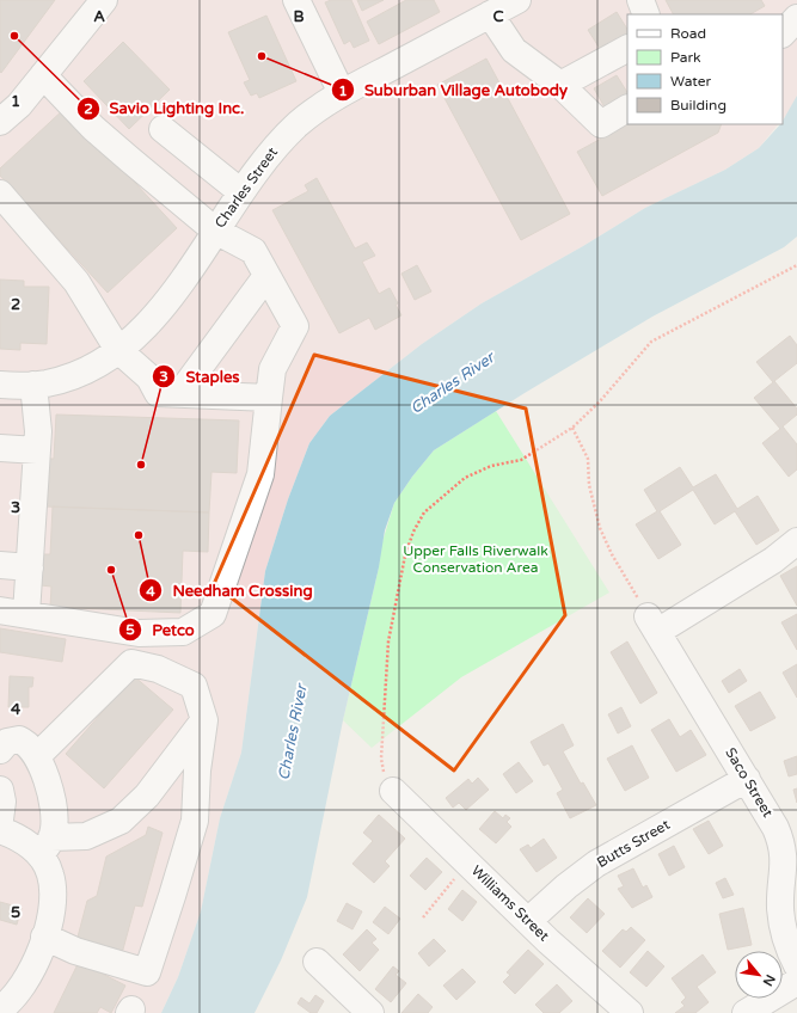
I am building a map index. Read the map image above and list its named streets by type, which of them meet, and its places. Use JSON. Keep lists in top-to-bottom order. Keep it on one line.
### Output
{"streets":{"street":["Charles Street","Saco Street","Butts Street","Williams Street"]},"crossings":[["Saco Street","Butts Street"],["Butts Street","Williams Street"]],"water":["Charles River"],"parks":["Upper Falls Riverwalk Conservation Area"],"places":["Savio Lighting Inc.","Suburban Village Autobody","Staples","Needham Crossing","Petco"],"legend":["Road","Park","Water","Building"],"north":"bottom right","grid":{"columns":["A","B","C"],"rows":["1","2","3","4","5"]}}
